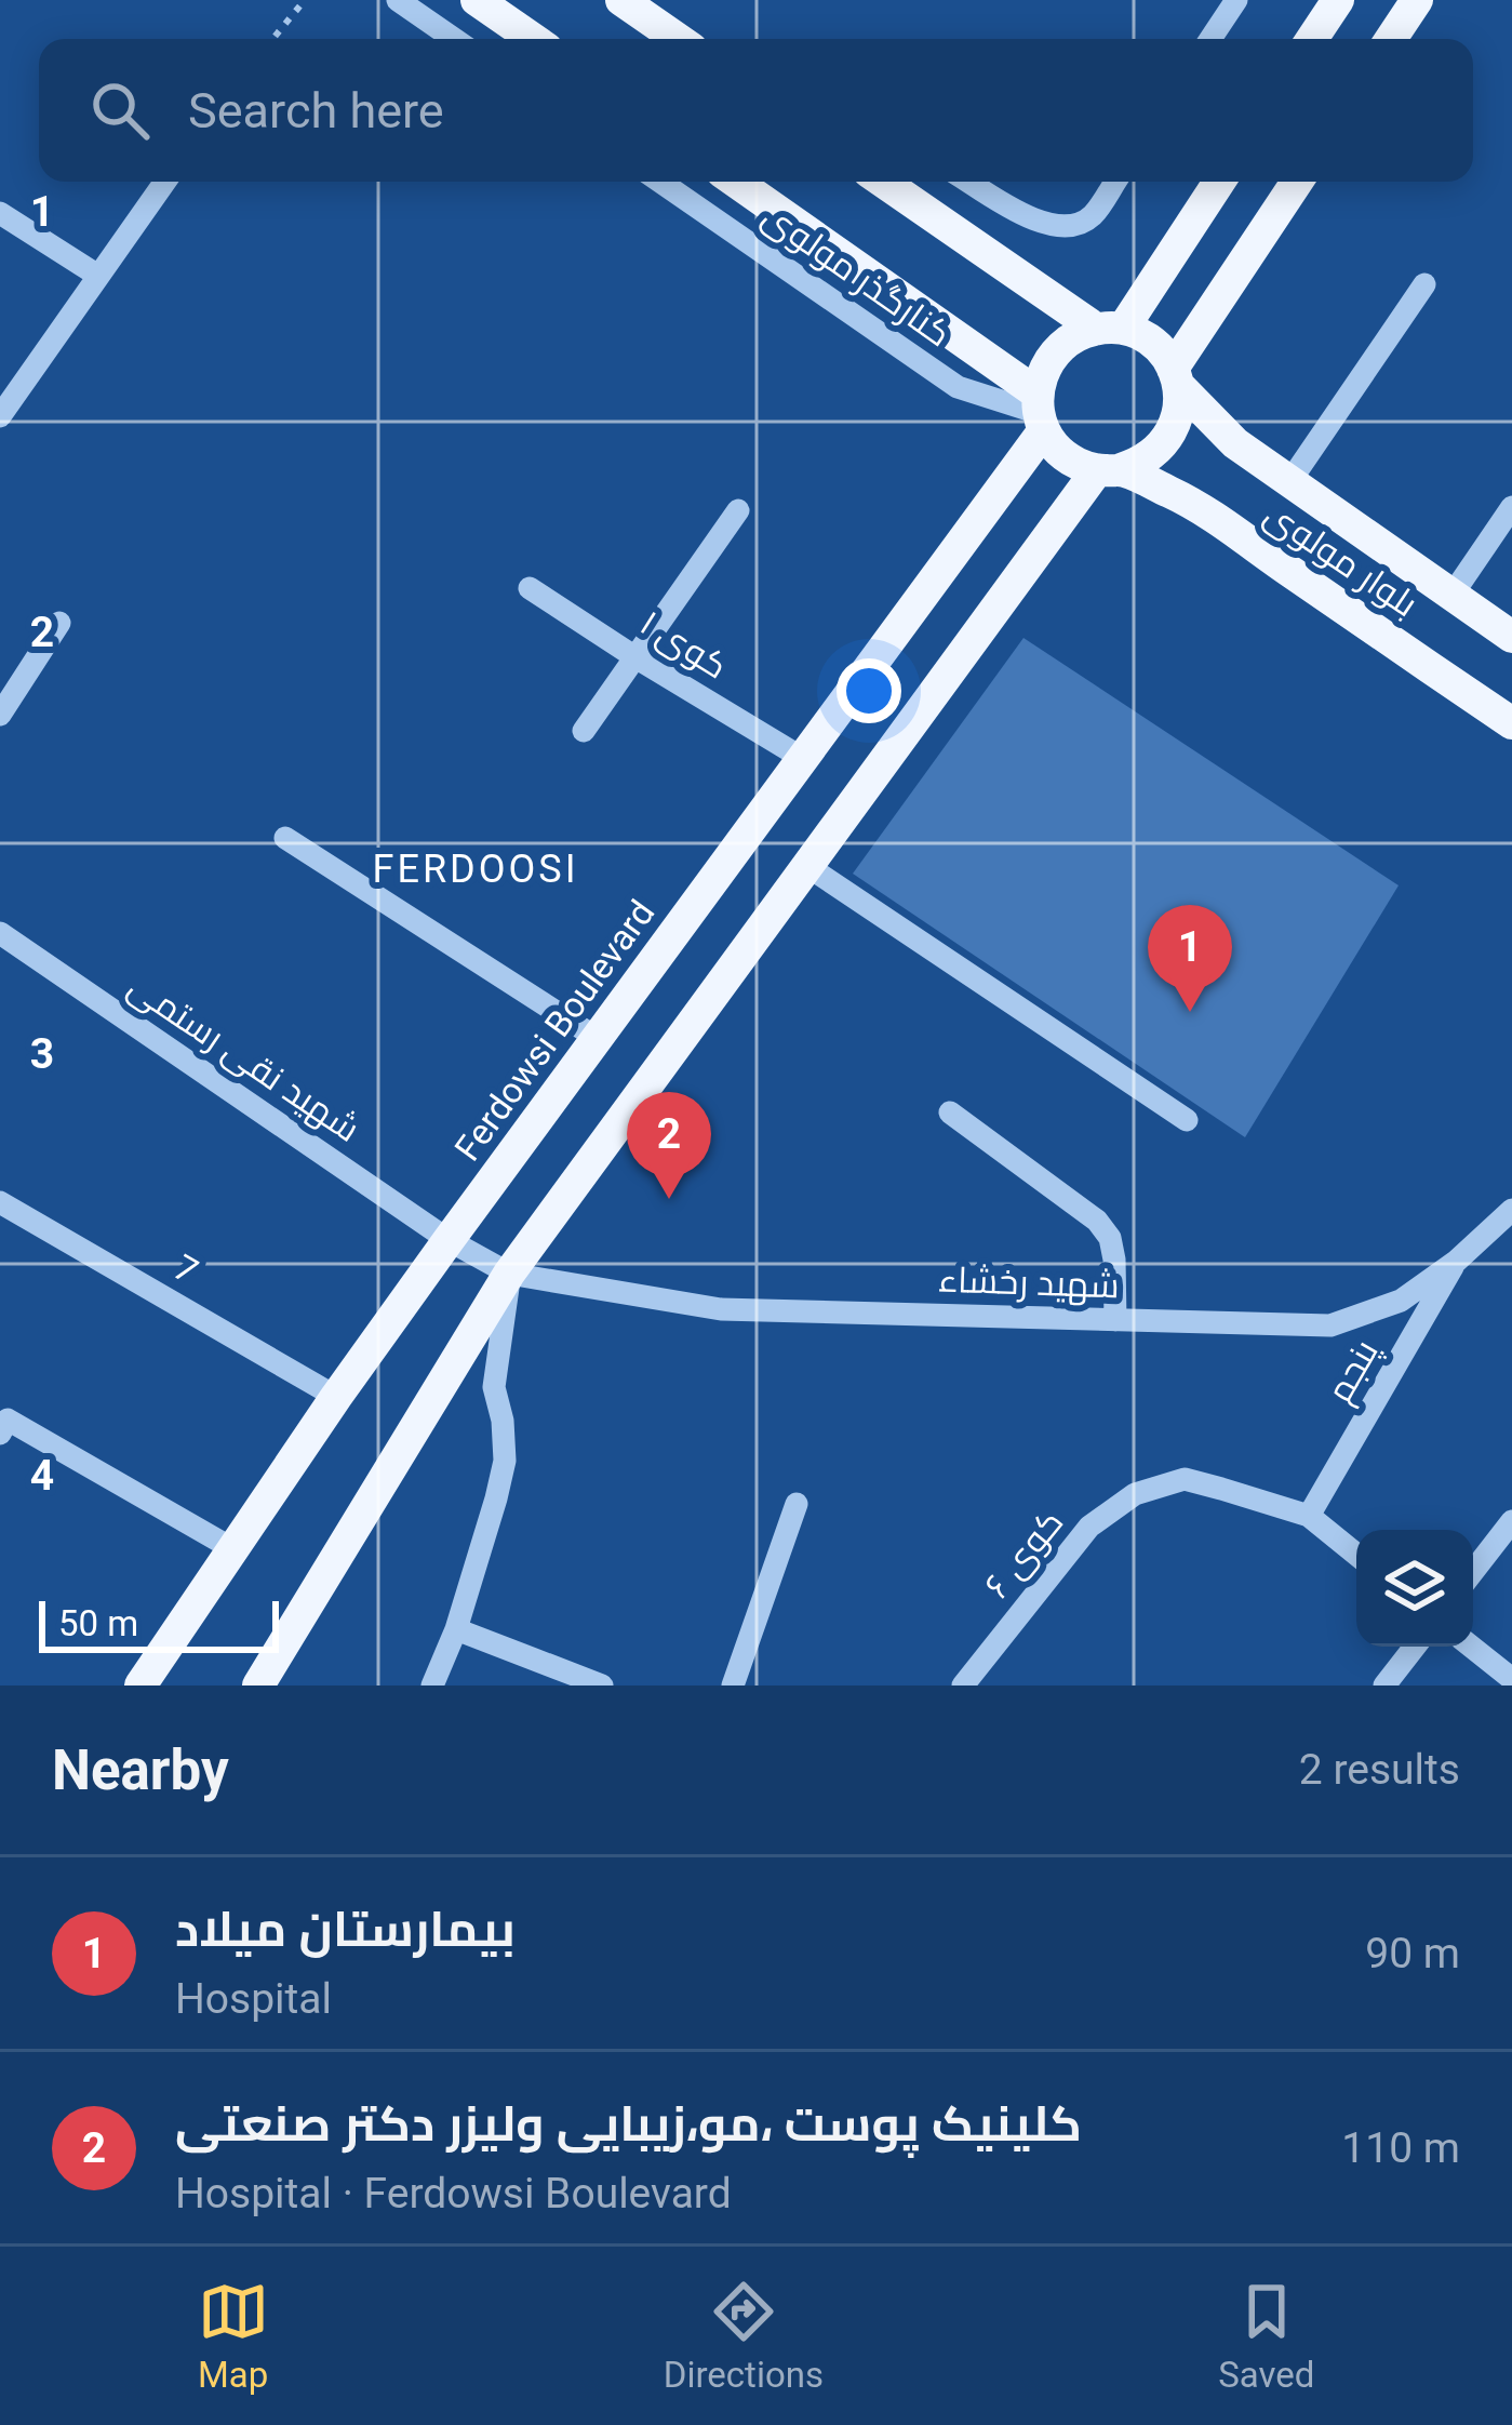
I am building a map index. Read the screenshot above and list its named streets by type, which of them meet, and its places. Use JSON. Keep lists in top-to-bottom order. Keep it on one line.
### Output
{"streets":{"main road":["بلوار مولوی","Ferdowsi Boulevard"],"street":["کنارگذر مولوی","کوی ۱","شهید نقی رستمی","7","شهید رخشاء","پنجم","کوی ۶"]},"crossings":[["کنارگذر مولوی","بلوار مولوی"],["کنارگذر مولوی","Ferdowsi Boulevard"],["بلوار مولوی","Ferdowsi Boulevard"],["کوی ۱","Ferdowsi Boulevard"],["Ferdowsi Boulevard","شهید نقی رستمی"],["Ferdowsi Boulevard","7"],["شهید نقی رستمی","شهید رخشاء"],["شهید رخشاء","پنجم"],["پنجم","کوی ۶"]],"districts":["FERDOOSI"],"scale_bar":"50 m","page":{"search":"Search here","pins":["1","2"],"scale":"50 m","heading":["Nearby","2 results"],"list":[{"mark":"1","name":"بیمارستان میلاد","note":"Hospital","value":"90 m"},{"mark":"2","name":"کلینیک پوست ،مو،زیبایی ولیزر دکتر صنعتی","note":"Hospital · Ferdowsi Boulevard","value":"110 m"}],"nav":["Map","Directions","Saved"]},"grid":{"rows":["1","2","3","4"]}}
